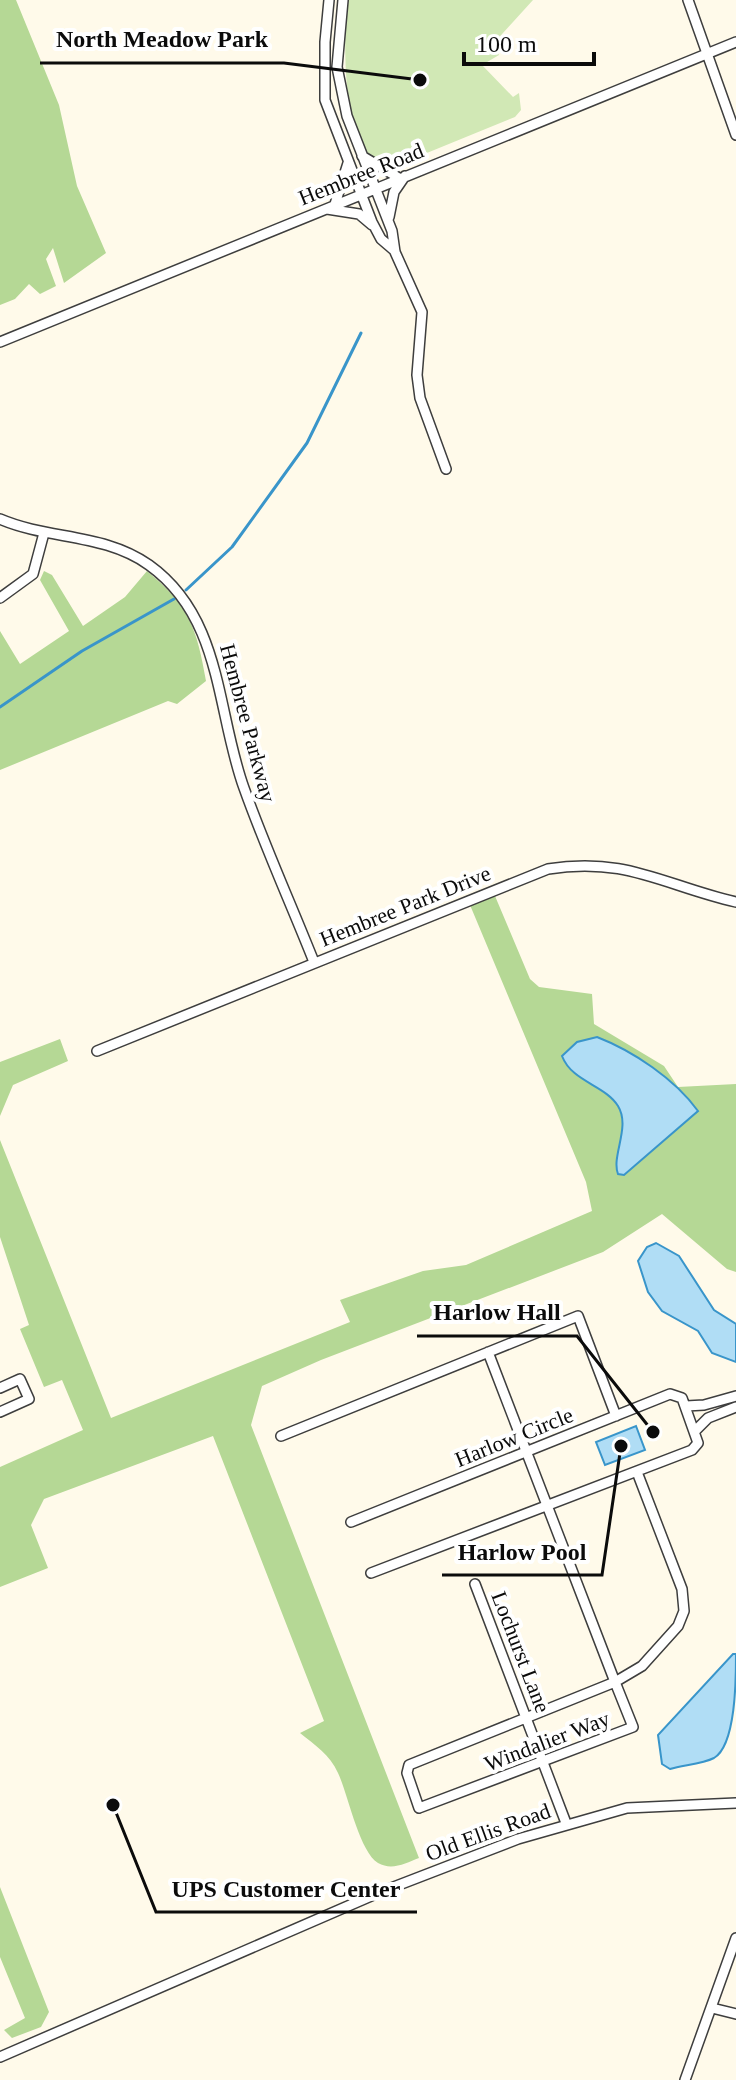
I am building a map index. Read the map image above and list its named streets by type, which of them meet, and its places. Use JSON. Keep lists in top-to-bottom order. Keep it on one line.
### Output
{"streets":{"street":["Hembree Road","Hembree Parkway","Hembree Park Drive","Harlow Circle","Lochurst Lane","Windalier Way","Old Ellis Road"]},"crossings":[["Hembree Parkway","Hembree Park Drive"],["Lochurst Lane","Windalier Way"],["Lochurst Lane","Old Ellis Road"]],"places":["North Meadow Park","Harlow Hall","Harlow Pool","UPS Customer Center"],"scale_bar":"100 m"}
